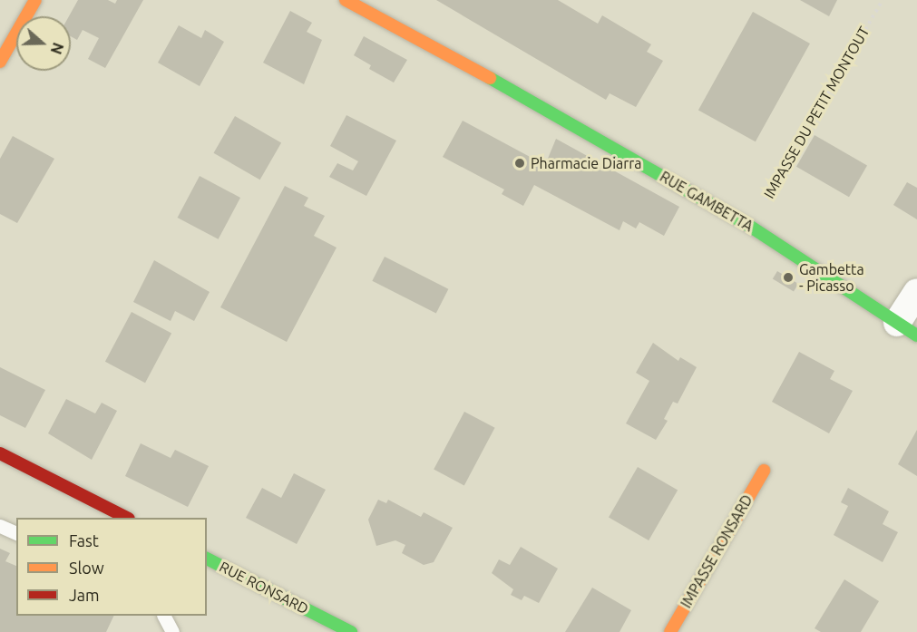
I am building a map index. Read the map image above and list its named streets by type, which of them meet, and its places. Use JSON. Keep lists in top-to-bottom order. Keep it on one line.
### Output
{"streets":{"street":["RUE GAMBETTA","IMPASSE RONSARD","RUE RONSARD"],"path":["IMPASSE DU PETIT MONTOUT"]},"crossings":[["IMPASSE DU PETIT MONTOUT","RUE GAMBETTA"]],"places":["Pharmacie Diarra","Gambetta - Picasso"],"legend":["Fast","Slow","Jam"],"north":"right"}
